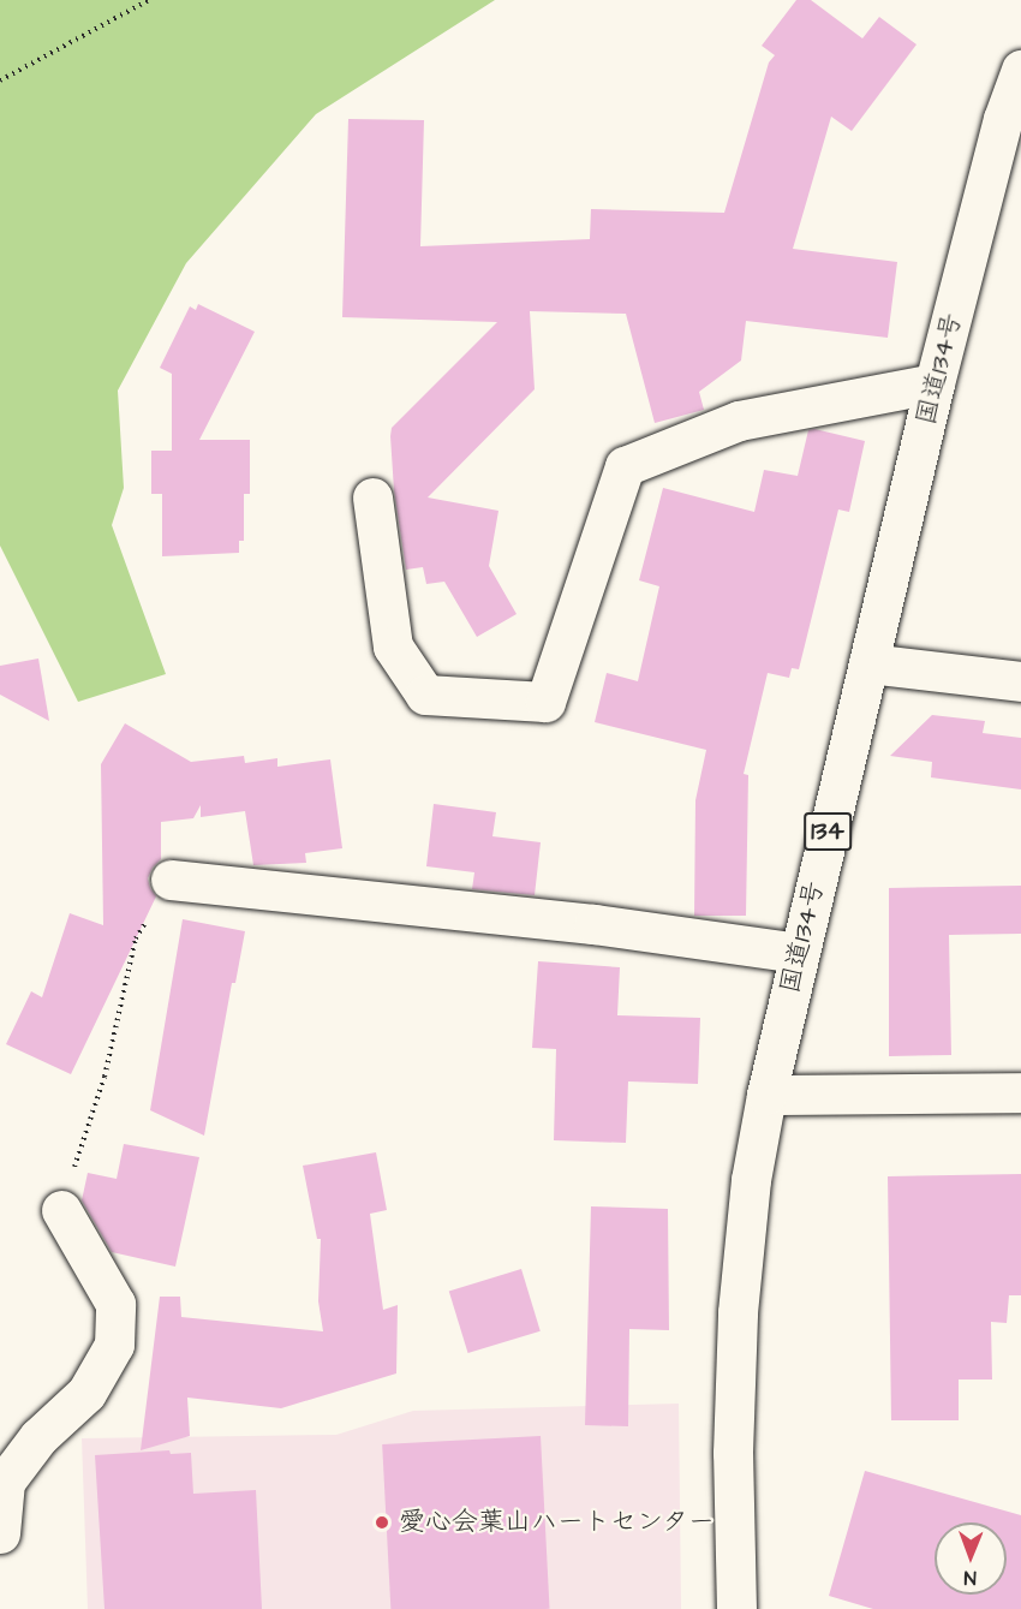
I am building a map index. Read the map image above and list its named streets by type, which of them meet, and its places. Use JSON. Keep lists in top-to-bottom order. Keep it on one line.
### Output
{"streets":{"main road":["国道134号","134"]},"places":["愛心会葉山ハートセンター"],"north":"bottom"}
